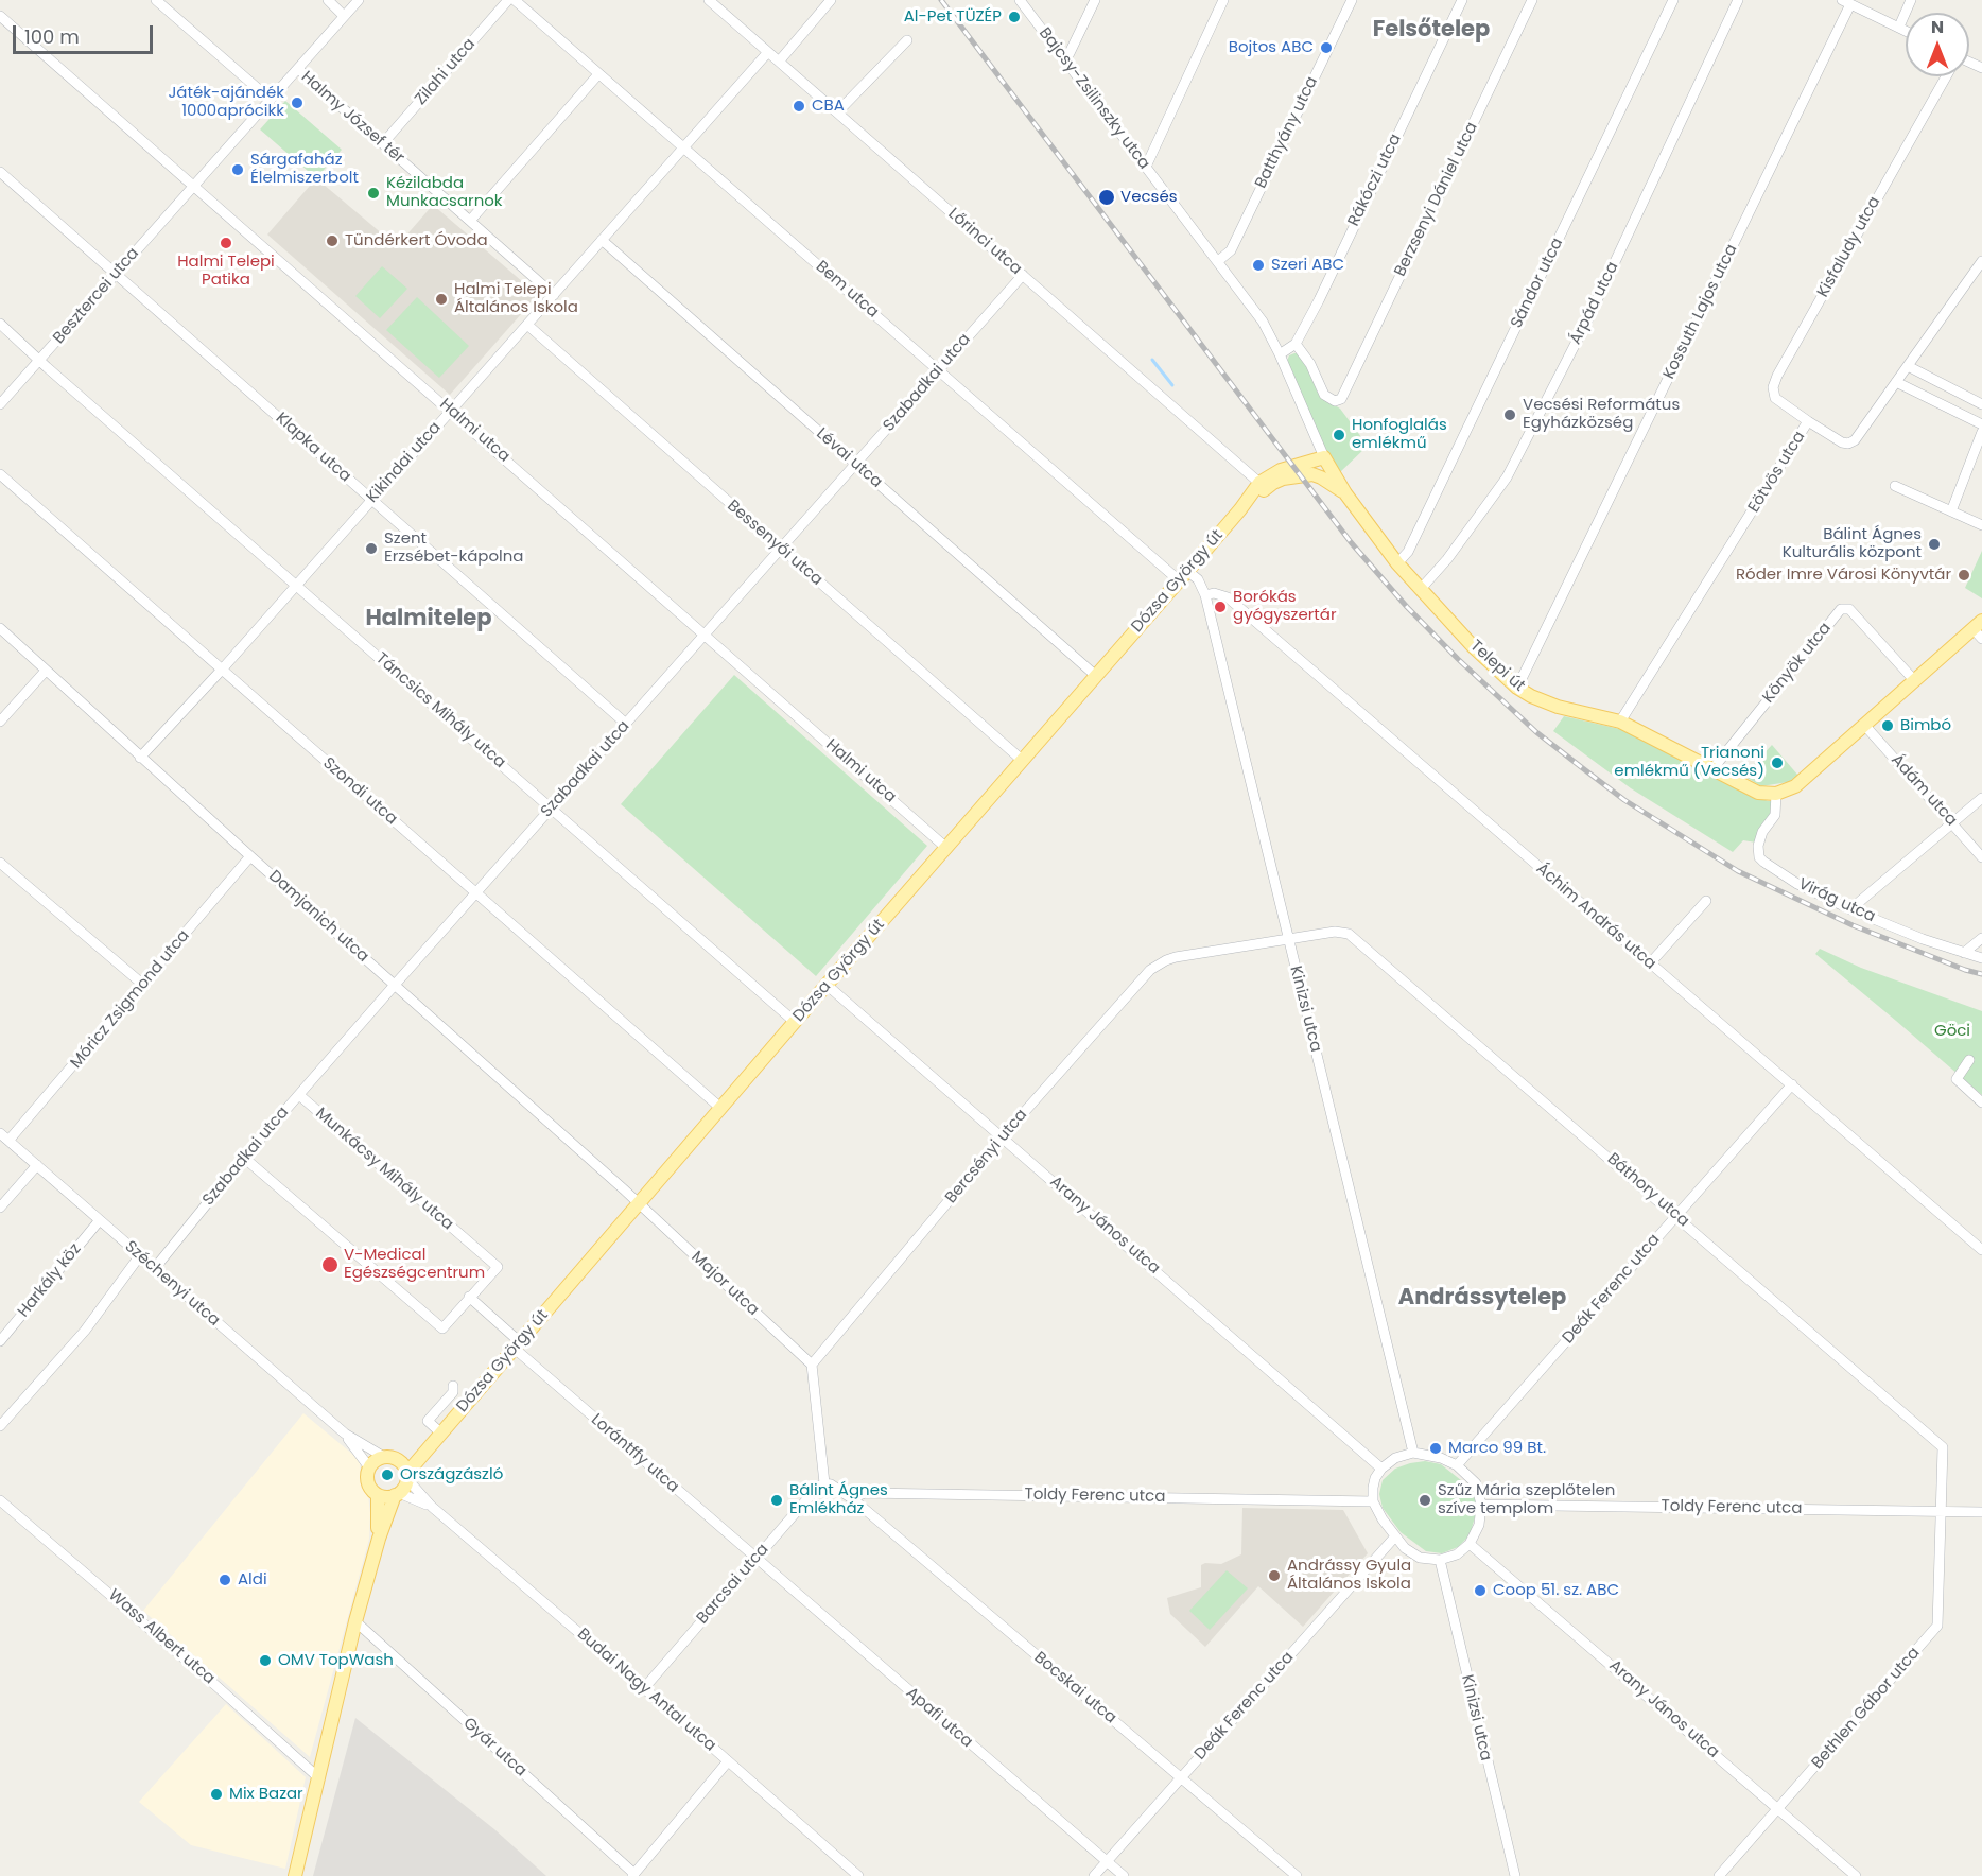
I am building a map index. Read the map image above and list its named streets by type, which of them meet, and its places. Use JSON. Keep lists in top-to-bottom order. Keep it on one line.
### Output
{"streets":{"main road":["Dózsa György út","Telepi út"],"street":["Zilahi utca","Bajcsy-Zsilinszky utca","Halmy József tér","Batthyány utca","Rákóczi utca","Berzsenyi Dániel utca","Lőrinci utca","Kisfaludy utca","Sándor utca","Bem utca","Besztercei utca","Árpád utca","Kossuth Lajos utca","Szabadkai utca","Halmi utca","Klapka utca","Lévai utca","Kikindai utca","Eötvös utca","Bessenyői utca","Könyök utca","Táncsics Mihály utca","Ádám utca","Szondi utca","Virág utca","Damjanich utca","Áchim András utca","Móricz Zsigmond utca","Kinizsi utca","Bercsényi utca","Munkácsy Mihály utca","Báthory utca","Arany János utca","Harkály köz","Széchenyi utca","Major utca","Deák Ferenc utca","Lorántffy utca","Toldy Ferenc utca","Barcsai utca","Wass Albert utca","Bocskai utca","Budai Nagy Antal utca","Bethlen Gábor utca","Apafi utca","Gyár utca"]},"crossings":[["Zilahi utca","Halmy József tér"],["Bajcsy-Zsilinszky utca","Batthyány utca"],["Bajcsy-Zsilinszky utca","Rákóczi utca"],["Bajcsy-Zsilinszky utca","Dózsa György út"],["Bajcsy-Zsilinszky utca","Telepi út"],["Halmy József tér","Besztercei utca"],["Halmy József tér","Halmi utca"],["Halmy József tér","Kikindai utca"],["Rákóczi utca","Berzsenyi Dániel utca"],["Lőrinci utca","Szabadkai utca"],["Lőrinci utca","Kikindai utca"],["Lőrinci utca","Dózsa György út"],["Kisfaludy utca","Eötvös utca"],["Sándor utca","Telepi út"],["Bem utca","Szabadkai utca"],["Bem utca","Kikindai utca"],["Bem utca","Dózsa György út"],["Bem utca","Kinizsi utca"],["Besztercei utca","Halmi utca"],["Besztercei utca","Klapka utca"],["Besztercei utca","Táncsics Mihály utca"],["Árpád utca","Telepi út"],["Kossuth Lajos utca","Telepi út"],["Szabadkai utca","Halmi utca"],["Szabadkai utca","Klapka utca"],["Szabadkai utca","Lévai utca"],["Szabadkai utca","Bessenyői utca"],["Szabadkai utca","Táncsics Mihály utca"],["Szabadkai utca","Szondi utca"],["Szabadkai utca","Damjanich utca"],["Szabadkai utca","Munkácsy Mihály utca"],["Szabadkai utca","Széchenyi utca"],["Halmi utca","Kikindai utca"],["Halmi utca","Dózsa György út"],["Klapka utca","Kikindai utca"],["Lévai utca","Kikindai utca"],["Lévai utca","Dózsa György út"],["Kikindai utca","Bessenyői utca"],["Kikindai utca","Táncsics Mihály utca"],["Kikindai utca","Szondi utca"],["Kikindai utca","Damjanich utca"],["Eötvös utca","Telepi út"],["Bessenyői utca","Dózsa György út"],["Dózsa György út","Telepi út"],["Dózsa György út","Táncsics Mihály utca"],["Dózsa György út","Szondi utca"],["Dózsa György út","Damjanich utca"],["Dózsa György út","Kinizsi utca"],["Dózsa György út","Arany János utca"],["Dózsa György út","Széchenyi utca"],["Dózsa György út","Major utca"],["Dózsa György út","Lorántffy utca"],["Dózsa György út","Budai Nagy Antal utca"],["Könyök utca","Telepi út"],["Telepi út","Virág utca"],["Damjanich utca","Móricz Zsigmond utca"],["Damjanich utca","Major utca"],["Áchim András utca","Kinizsi utca"],["Áchim András utca","Deák Ferenc utca"],["Móricz Zsigmond utca","Széchenyi utca"],["Kinizsi utca","Bercsényi utca"],["Kinizsi utca","Báthory utca"],["Kinizsi utca","Arany János utca"],["Kinizsi utca","Deák Ferenc utca"],["Kinizsi utca","Toldy Ferenc utca"],["Bercsényi utca","Báthory utca"],["Bercsényi utca","Arany János utca"],["Bercsényi utca","Major utca"],["Munkácsy Mihály utca","Lorántffy utca"],["Báthory utca","Deák Ferenc utca"],["Báthory utca","Toldy Ferenc utca"],["Báthory utca","Bethlen Gábor utca"],["Arany János utca","Deák Ferenc utca"],["Arany János utca","Toldy Ferenc utca"],["Arany János utca","Bethlen Gábor utca"],["Harkály köz","Széchenyi utca"],["Széchenyi utca","Budai Nagy Antal utca"],["Deák Ferenc utca","Toldy Ferenc utca"],["Deák Ferenc utca","Bocskai utca"],["Deák Ferenc utca","Apafi utca"],["Lorántffy utca","Barcsai utca"],["Lorántffy utca","Apafi utca"],["Toldy Ferenc utca","Bocskai utca"],["Toldy Ferenc utca","Bethlen Gábor utca"],["Barcsai utca","Budai Nagy Antal utca"],["Barcsai utca","Apafi utca"]],"districts":["Felsőtelep","Halmitelep","Andrássytelep"],"parks":["Göci"],"places":["Al-Pet TÜZÉP","Bojtos ABC","Játék-ajándék 1000aprócikk","CBA","Sárgafaház Élelmiszerbolt","Kézilabda Munkacsarnok","Vecsés","Tündérkert Óvoda","Halmi Telepi Patika","Szeri ABC","Halmi Telepi Általános Iskola","Vecsési Református Egyházközség","Honfoglalás emlékmű","Bálint Ágnes Kulturális központ","Szent Erzsébet-kápolna","Róder Imre Városi Könyvtár","Borókás gyógyszertár","Bimbó","Trianoni emlékmű (Vecsés)","V-Medical Egészségcentrum","Marco 99 Bt.","Országzászló","Bálint Ágnes Emlékház","Szűz Mária szeplőtelen szíve templom","Andrássy Gyula Általános Iskola","Aldi","Coop 51. sz. ABC","OMV TopWash","Mix Bazar"],"scale_bar":"100 m","north":"top"}
